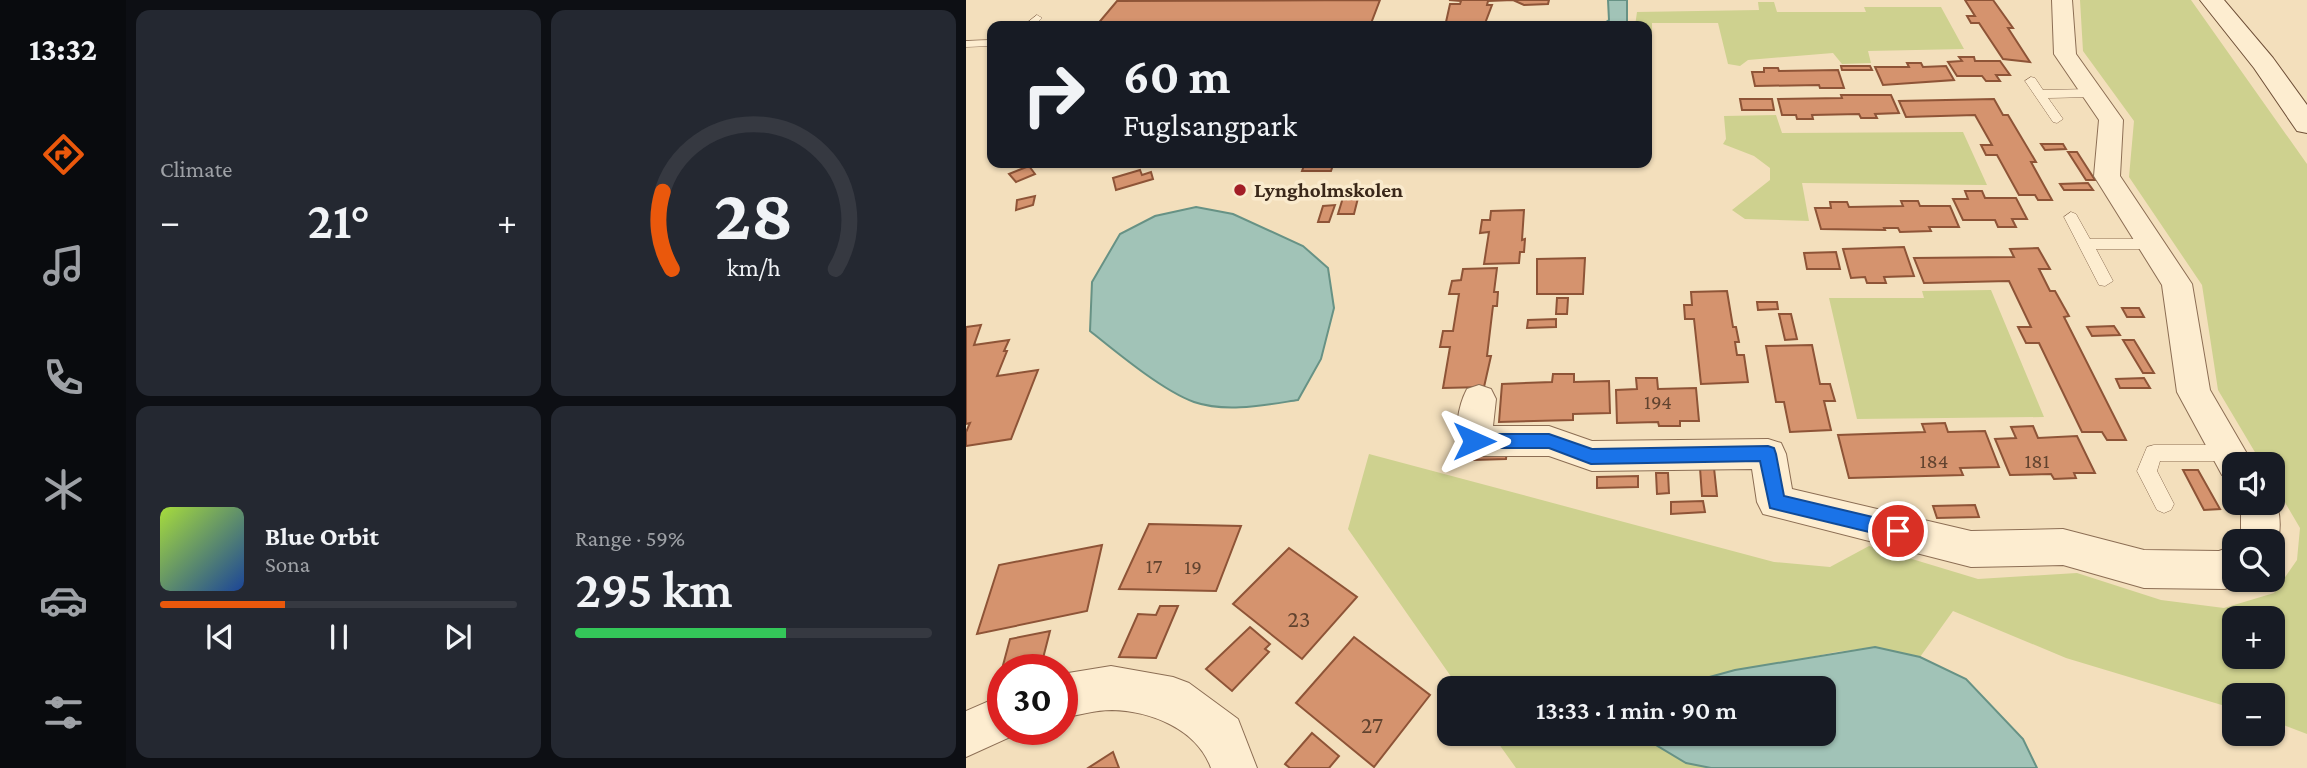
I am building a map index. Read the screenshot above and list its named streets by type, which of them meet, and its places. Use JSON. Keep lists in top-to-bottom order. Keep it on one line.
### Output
{"places":["Lyngholmskolen"],"house_numbers":["194","184","181","17","19","23","27"],"page":{"tabs":"13:32","tile":["Climate",["Range · 59%","295 km"]],"turn":["60 m","Fuglsangpark"],"heat":["−","21°","+"],"map_buttons":["+","−"],"song":["Blue Orbit","Sona"],"limit":"30","trip":"13:33 · 1 min · 90 m","gauge":["28","km/h"]}}
